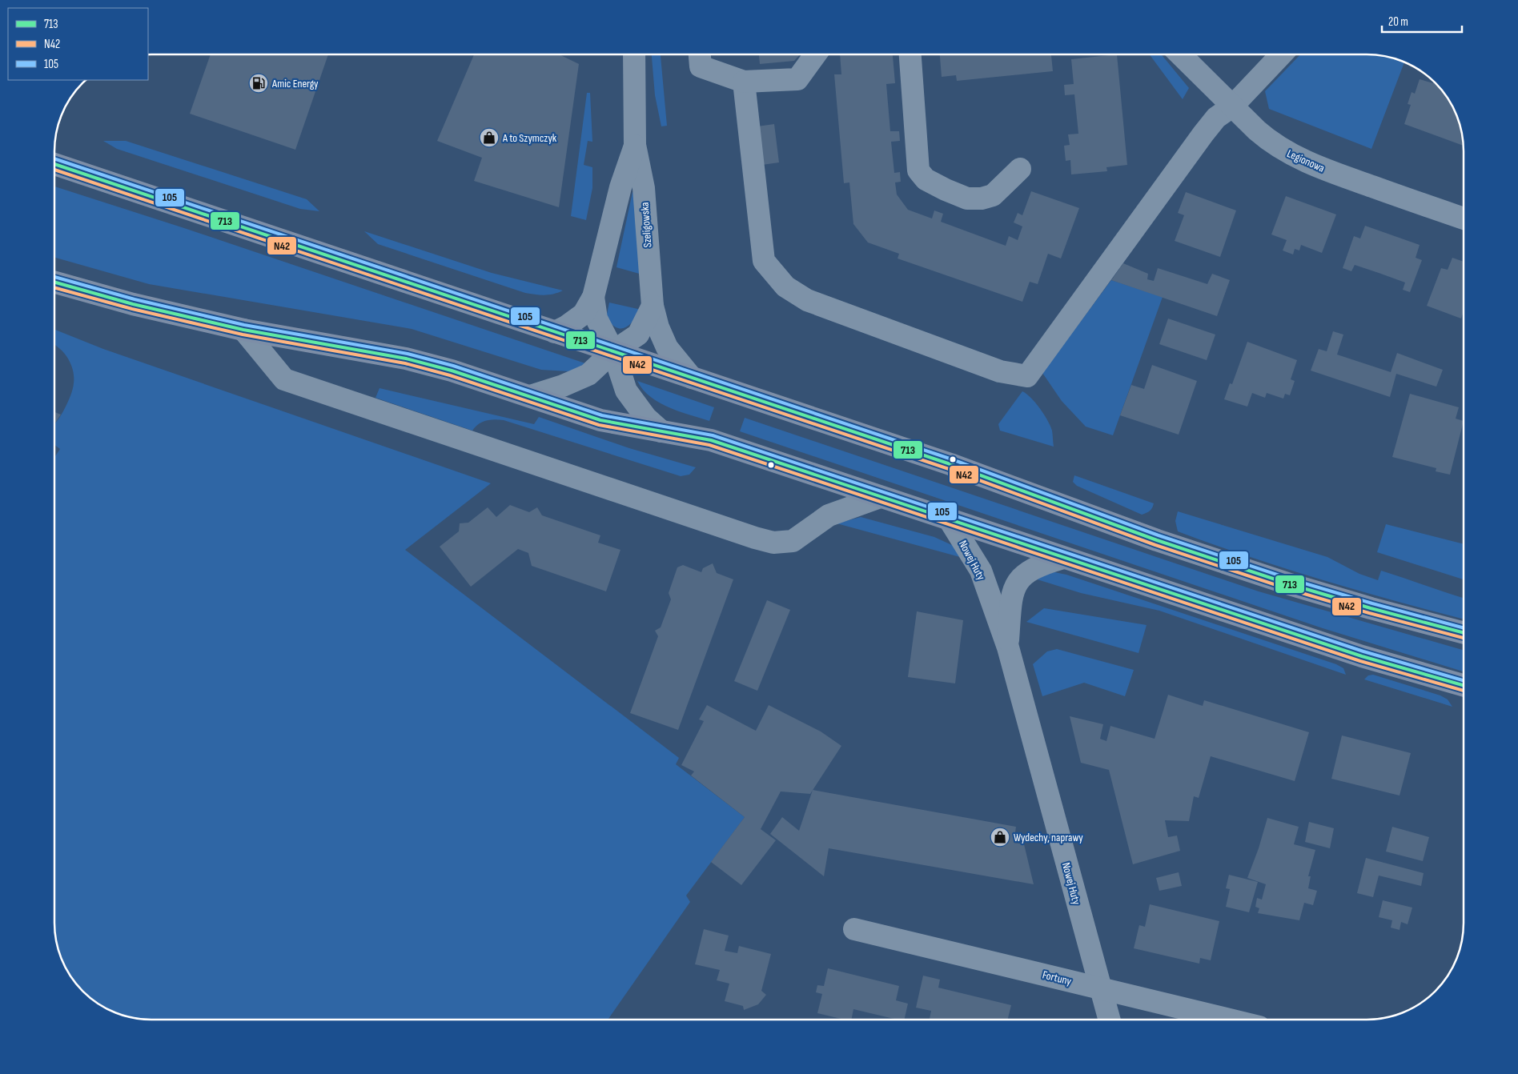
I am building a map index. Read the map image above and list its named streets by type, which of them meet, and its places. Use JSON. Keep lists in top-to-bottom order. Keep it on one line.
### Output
{"streets":{"street":["Legionowa","Szeligowska","Nowej Huty","Fortuny"]},"crossings":[["Nowej Huty","Fortuny"]],"places":{"fuel station":["Amic Energy"],"shop":["A to Szymczyk","Wydechy, naprawy"]},"lines":["transit line 105","transit line 713","transit line N42"],"legend":["713","N42","105"],"scale_bar":"20 m"}
